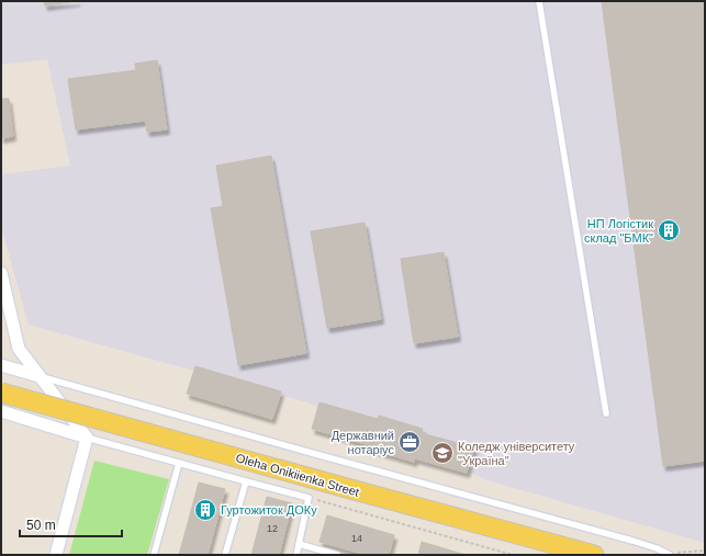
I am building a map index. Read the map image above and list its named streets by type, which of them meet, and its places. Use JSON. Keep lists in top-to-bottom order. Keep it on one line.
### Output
{"streets":{"main road":["Oleha Onikiienka Street"]},"places":{"building":["НП Логістик склад \"БМК\"","Гуртожиток ДОКу"],"office":["Державний нотаріус"],"school or university":["Коледж університету \"Україна\""]},"house_numbers":["12","14"],"scale_bar":"50 m"}
